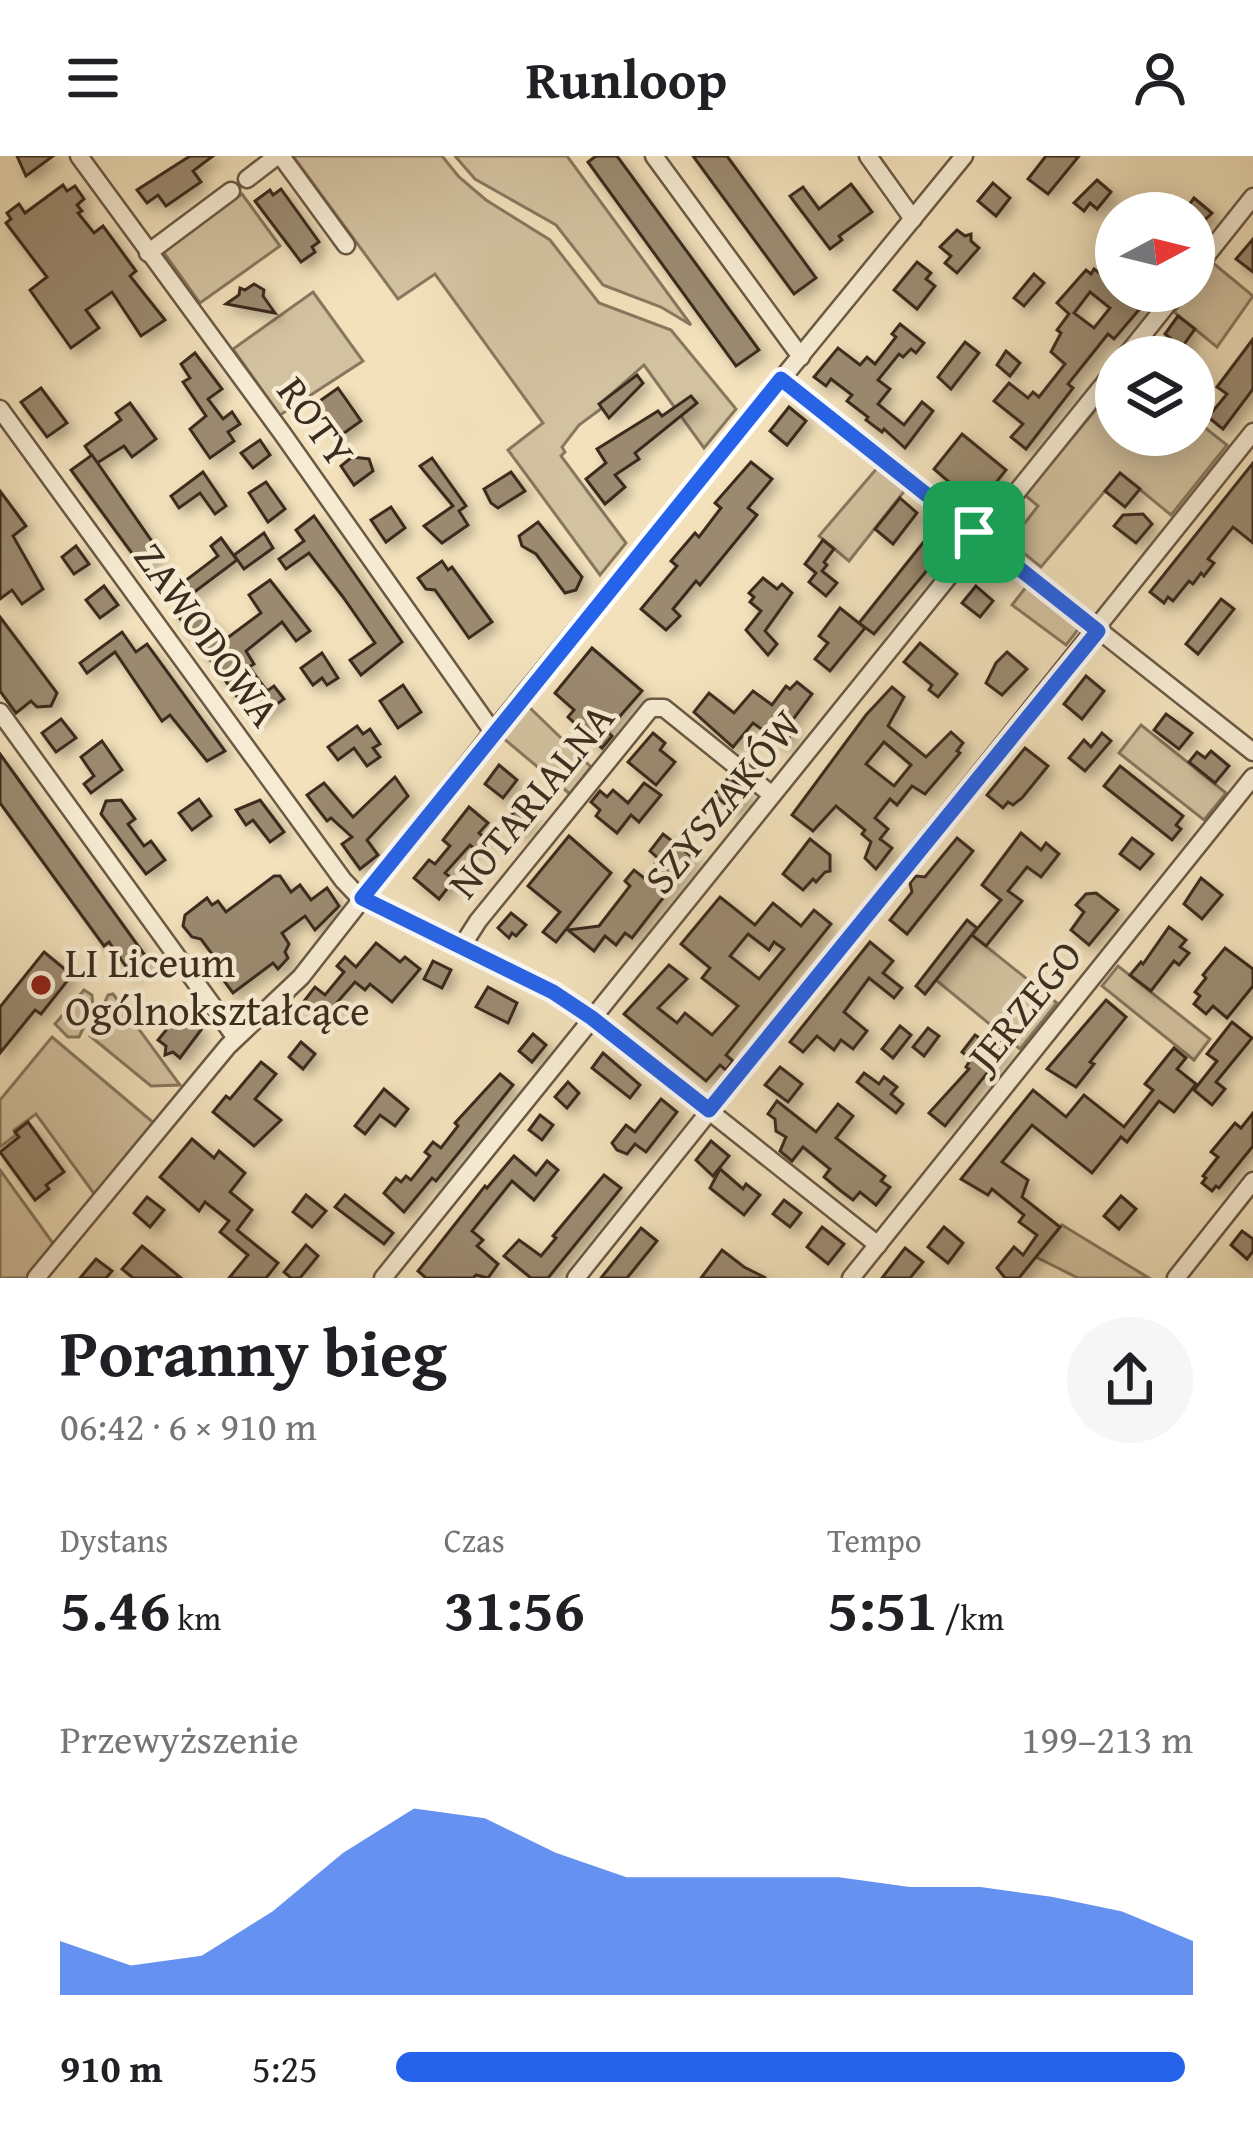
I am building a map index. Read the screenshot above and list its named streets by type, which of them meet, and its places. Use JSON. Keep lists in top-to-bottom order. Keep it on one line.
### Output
{"streets":{"street":["ROTY","ZAWODOWA","NOTARIALNA","SZYSZAKÓW","JERZEGO"]},"crossings":[["NOTARIALNA","SZYSZAKÓW"]],"places":["LI Liceum Ogólnokształcące"],"north":"right","page":{"header":"Runloop","heading":["Poranny bieg","06:42 · 6 × 910 m"],"stats":[["Dystans","5.46 km"],["Czas","31:56"],["Tempo","5:51 /km"]],"chart":["Przewyższenie","199–213 m"],"list":[{"name":"910 m","note":"5:25"}]}}
